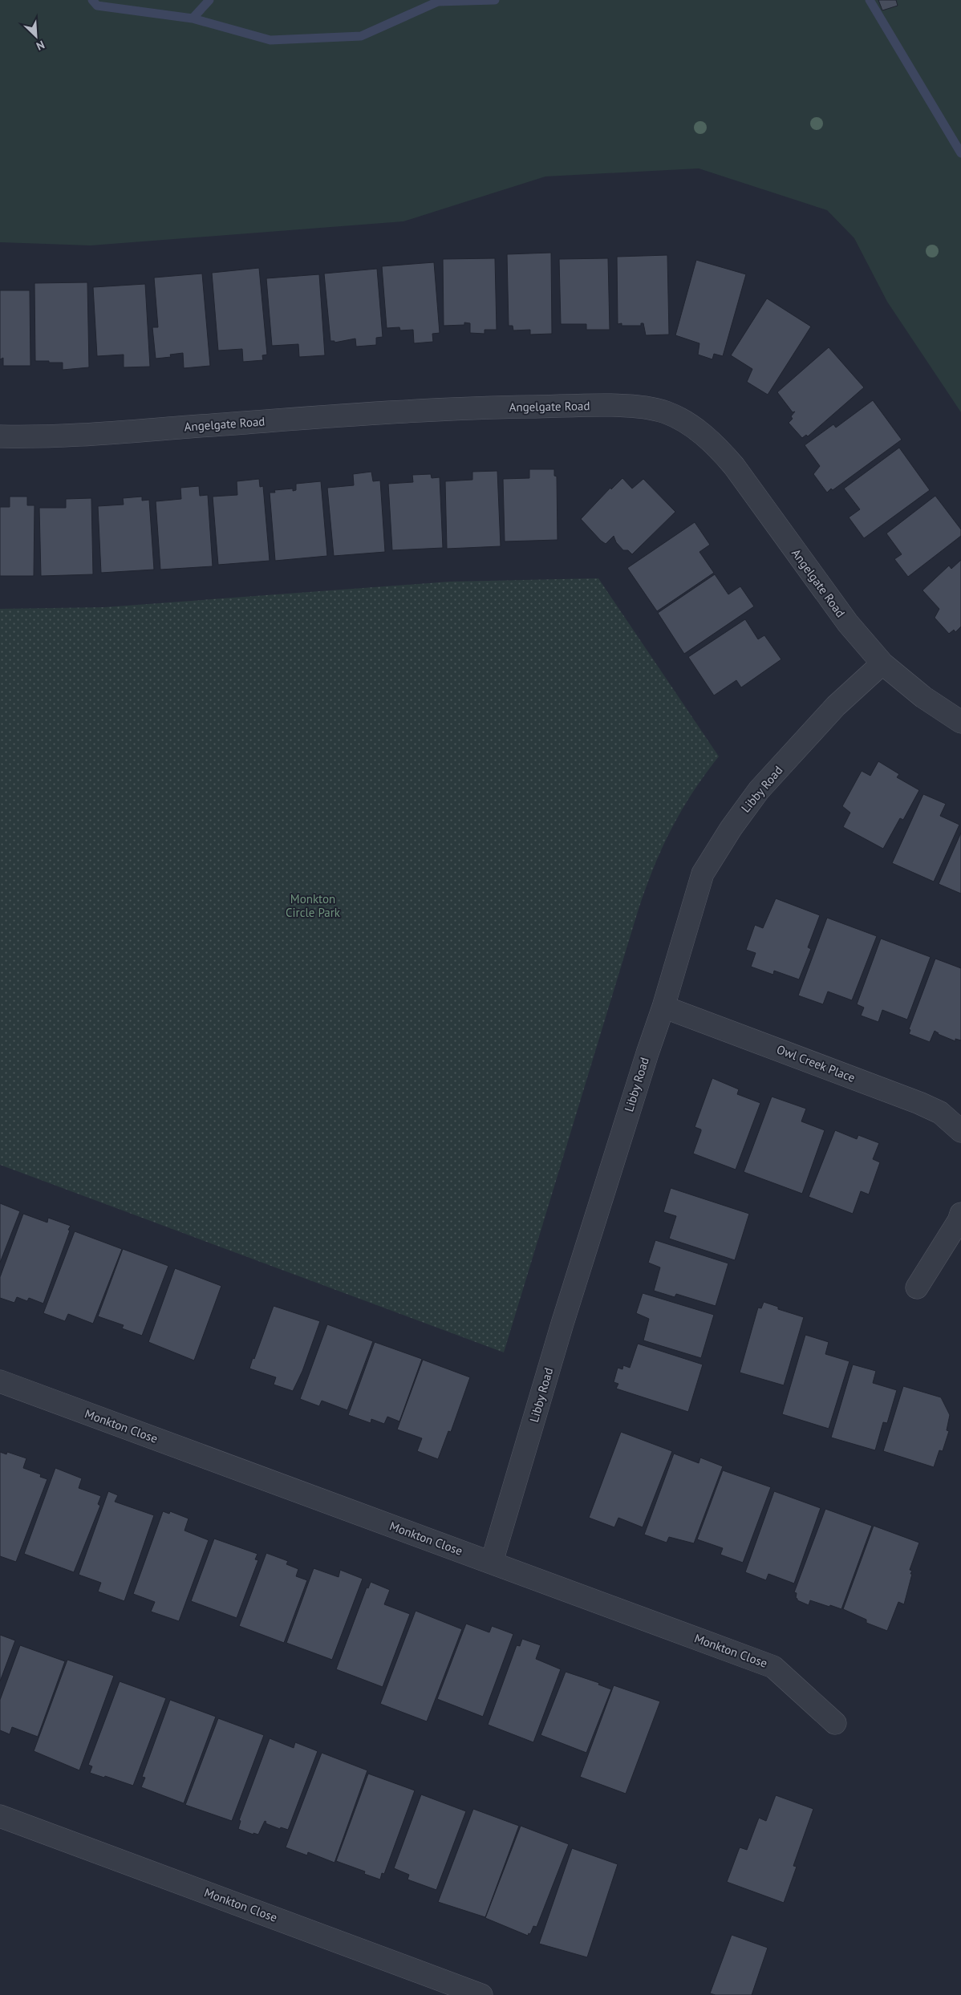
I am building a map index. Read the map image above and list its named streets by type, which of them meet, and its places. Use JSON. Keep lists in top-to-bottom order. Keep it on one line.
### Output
{"streets":{"street":["Angelgate Road","Libby Road","Owl Creek Place","Monkton Close"]},"crossings":[["Angelgate Road","Libby Road"],["Libby Road","Owl Creek Place"],["Libby Road","Monkton Close"]],"parks":["Monkton Circle Park"],"north":"bottom right"}
